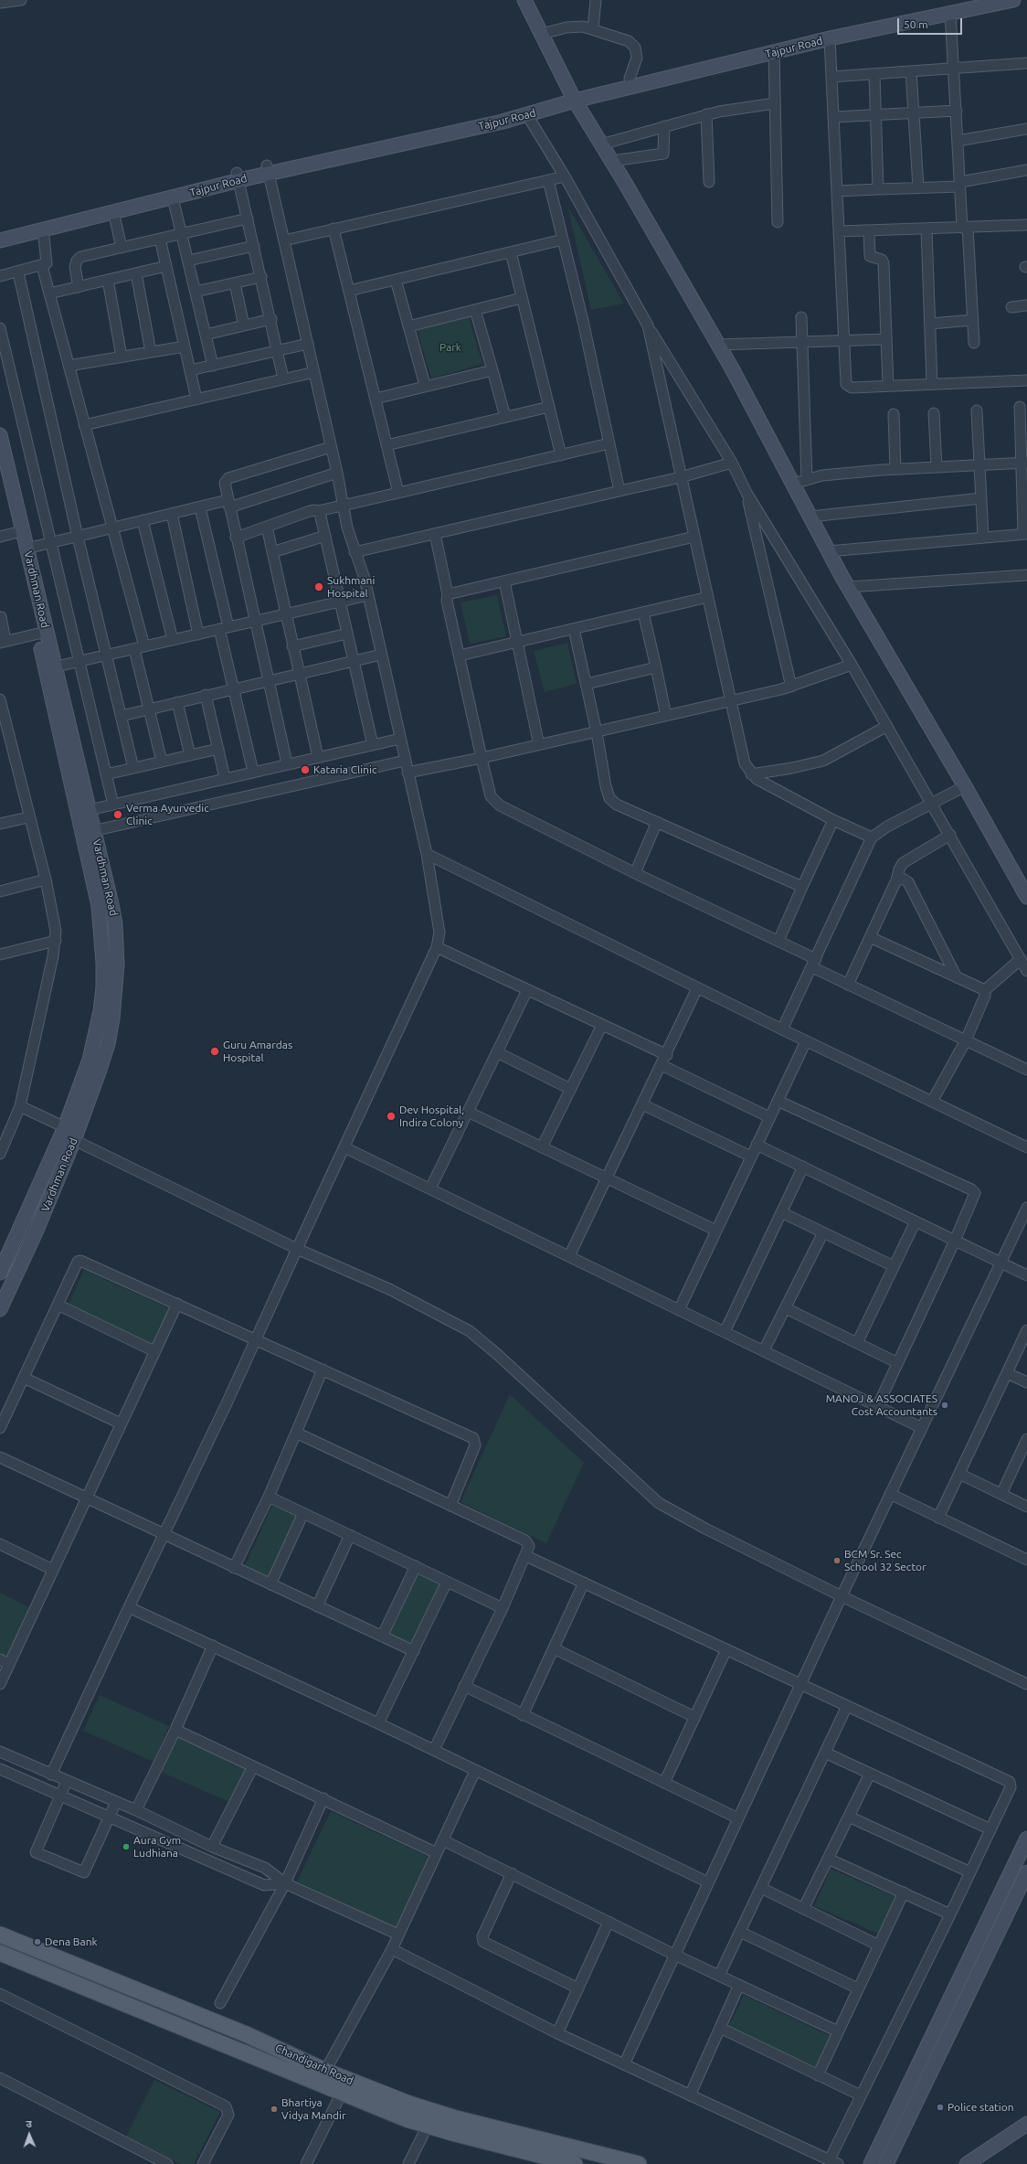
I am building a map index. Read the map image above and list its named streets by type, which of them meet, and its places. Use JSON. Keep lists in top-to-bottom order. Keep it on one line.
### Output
{"streets":{"main road":["Chandigarh Road"],"street":["Tajpur Road","Vardhman Road"]},"parks":["Park"],"places":["Sukhmani Hospital","Kataria Clinic","Verma Ayurvedic Clinic","Guru Amardas Hospital","Dev Hospital, Indira Colony","MANOJ & ASSOCIATES Cost Accountants","BCM Sr. Sec School 32 Sector","Aura Gym Ludhiana","Dena Bank","Police station","Bhartiya Vidya Mandir"],"scale_bar":"50 m","north":"top"}
